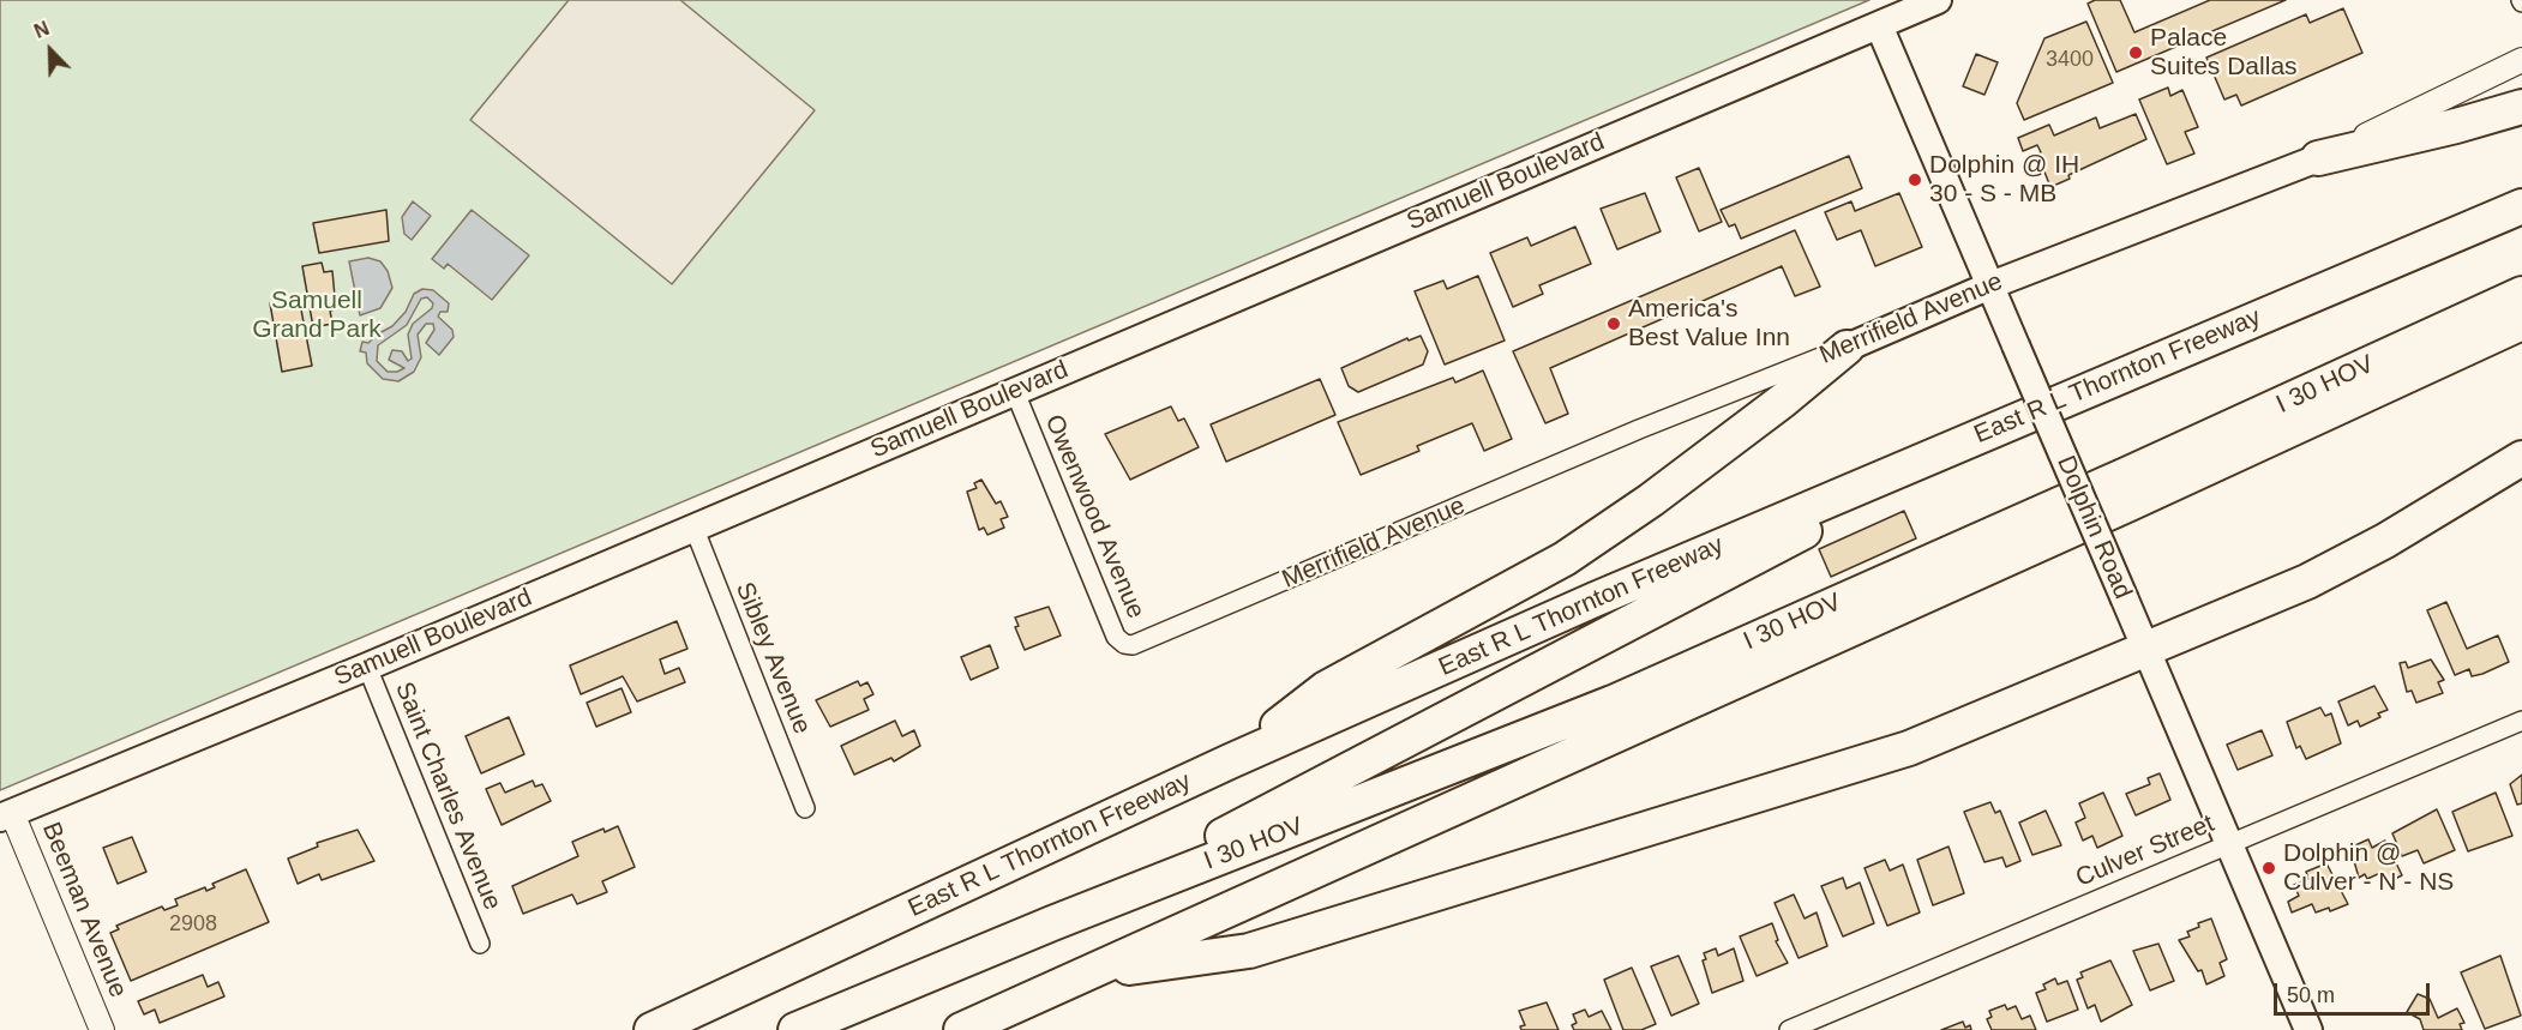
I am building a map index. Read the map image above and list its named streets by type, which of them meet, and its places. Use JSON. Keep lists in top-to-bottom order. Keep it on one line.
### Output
{"streets":{"highway":["East R L Thornton Freeway","I 30 HOV"],"main road":["Samuell Boulevard","Merrifield Avenue","Dolphin Road"],"street":["Owenwood Avenue","Sibley Avenue","Saint Charles Avenue","Culver Street","Beeman Avenue"]},"crossings":[["Samuell Boulevard","Owenwood Avenue"],["Samuell Boulevard","Dolphin Road"],["Samuell Boulevard","Sibley Avenue"],["Samuell Boulevard","Saint Charles Avenue"],["Samuell Boulevard","Beeman Avenue"],["Merrifield Avenue","Owenwood Avenue"],["Merrifield Avenue","Dolphin Road"],["Dolphin Road","Culver Street"]],"parks":["Samuell Grand Park"],"places":["Palace Suites Dallas","Dolphin @ IH 30 - S - MB","America's Best Value Inn","Dolphin @ Culver - N - NS"],"house_numbers":["3400","2908"],"scale_bar":"50 m","north":"top left"}
